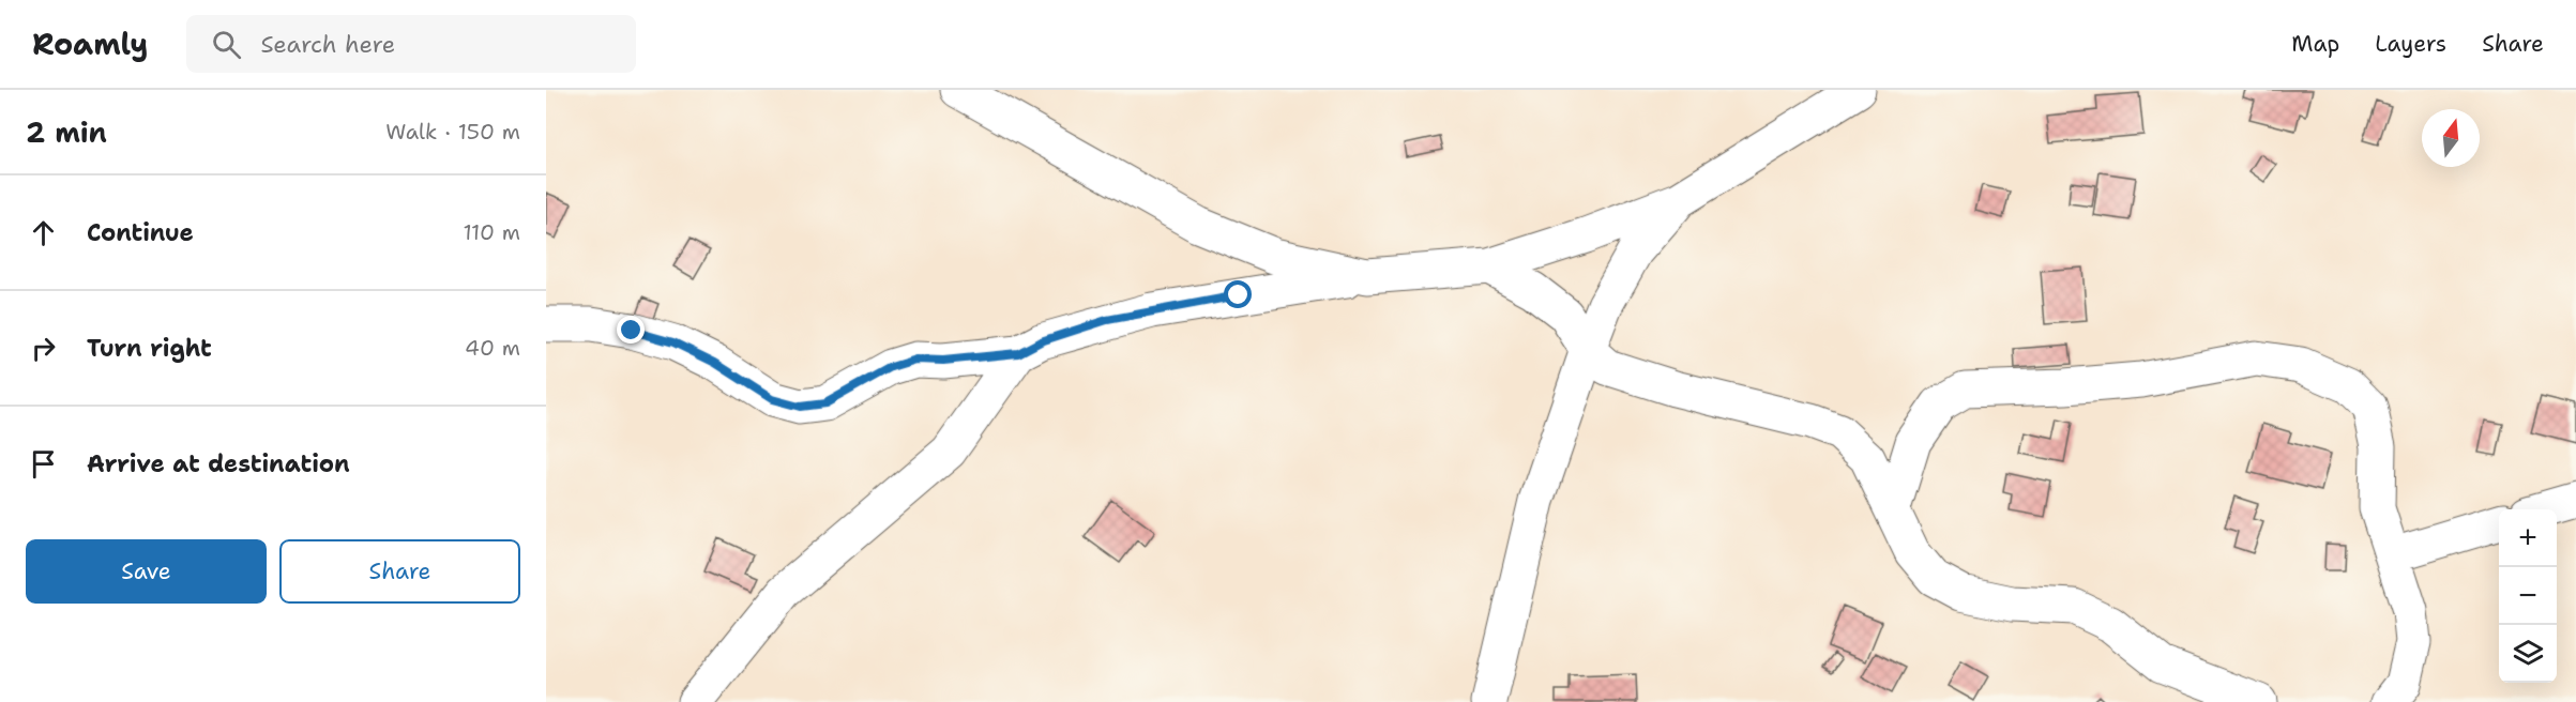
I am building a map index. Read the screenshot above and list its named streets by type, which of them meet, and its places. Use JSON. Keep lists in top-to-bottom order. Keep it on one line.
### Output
{"north":"top","page":{"header":"Roamly","search":"Search here","nav":["Map","Layers","Share"],"heading":["2 min","Walk · 150 m"],"list":[["Continue","110 m"],["Turn right","40 m"],"Arrive at destination"],"map_buttons":["+","−"],"buttons":["Save","Share"]}}
